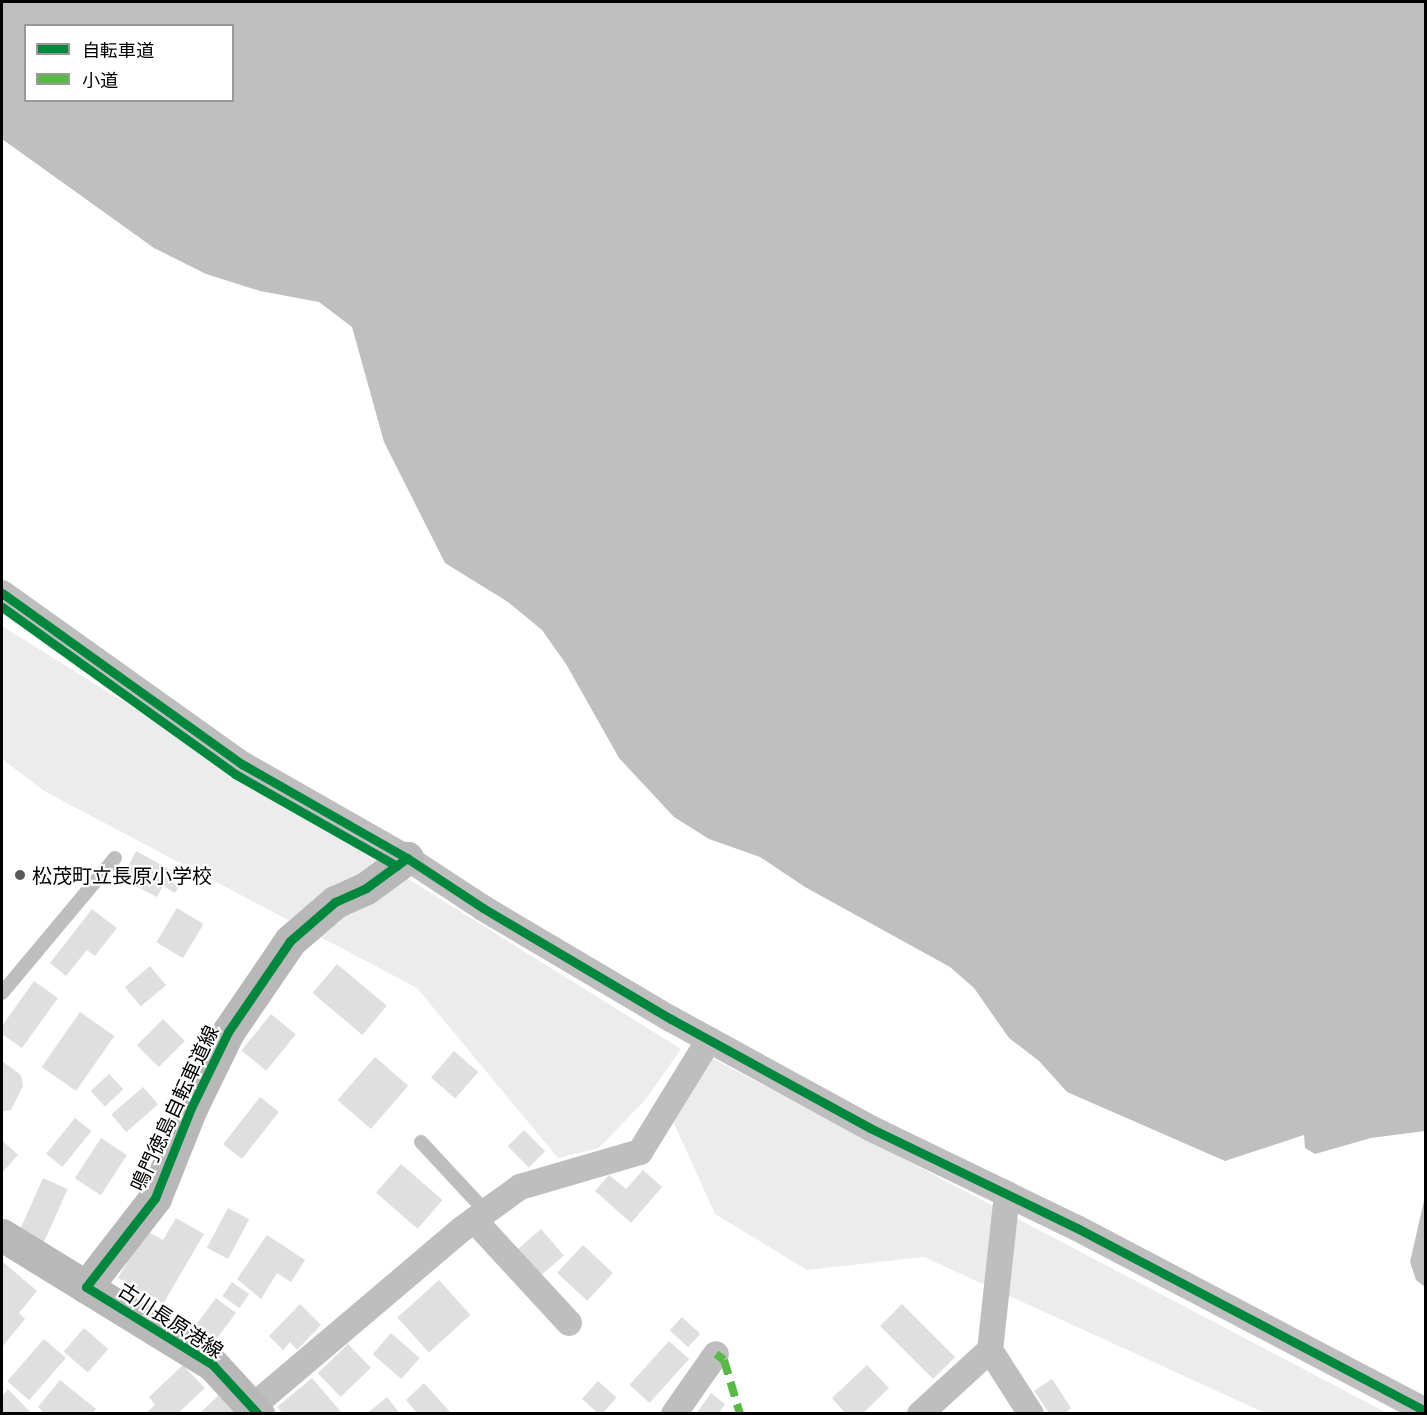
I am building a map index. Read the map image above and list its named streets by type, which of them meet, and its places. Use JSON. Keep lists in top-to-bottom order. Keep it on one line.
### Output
{"streets":{"main road":["鳴門徳島自転車道線","古川長原港線"]},"crossings":[["鳴門徳島自転車道線","古川長原港線"]],"places":["松茂町立長原小学校"],"legend":["自転車道","小道"]}
